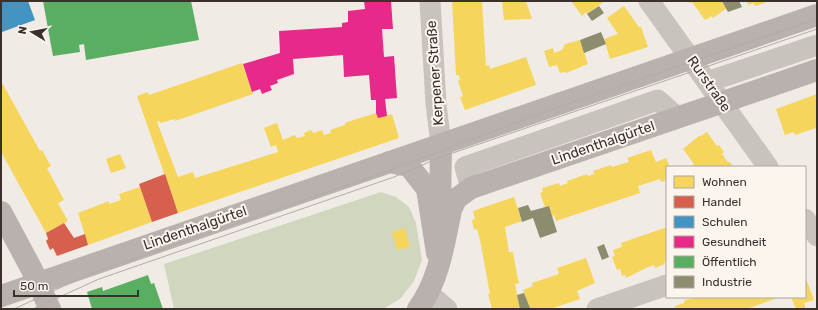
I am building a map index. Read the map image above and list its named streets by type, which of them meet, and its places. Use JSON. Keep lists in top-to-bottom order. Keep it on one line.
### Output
{"streets":{"main road":["Lindenthalgürtel"],"street":["Kerpener Straße","Rurstraße"]},"crossings":[["Kerpener Straße","Lindenthalgürtel"],["Rurstraße","Lindenthalgürtel"]],"legend":["Wohnen","Handel","Schulen","Gesundheit","Öffentlich","Industrie"],"scale_bar":"50 m","north":"left"}
